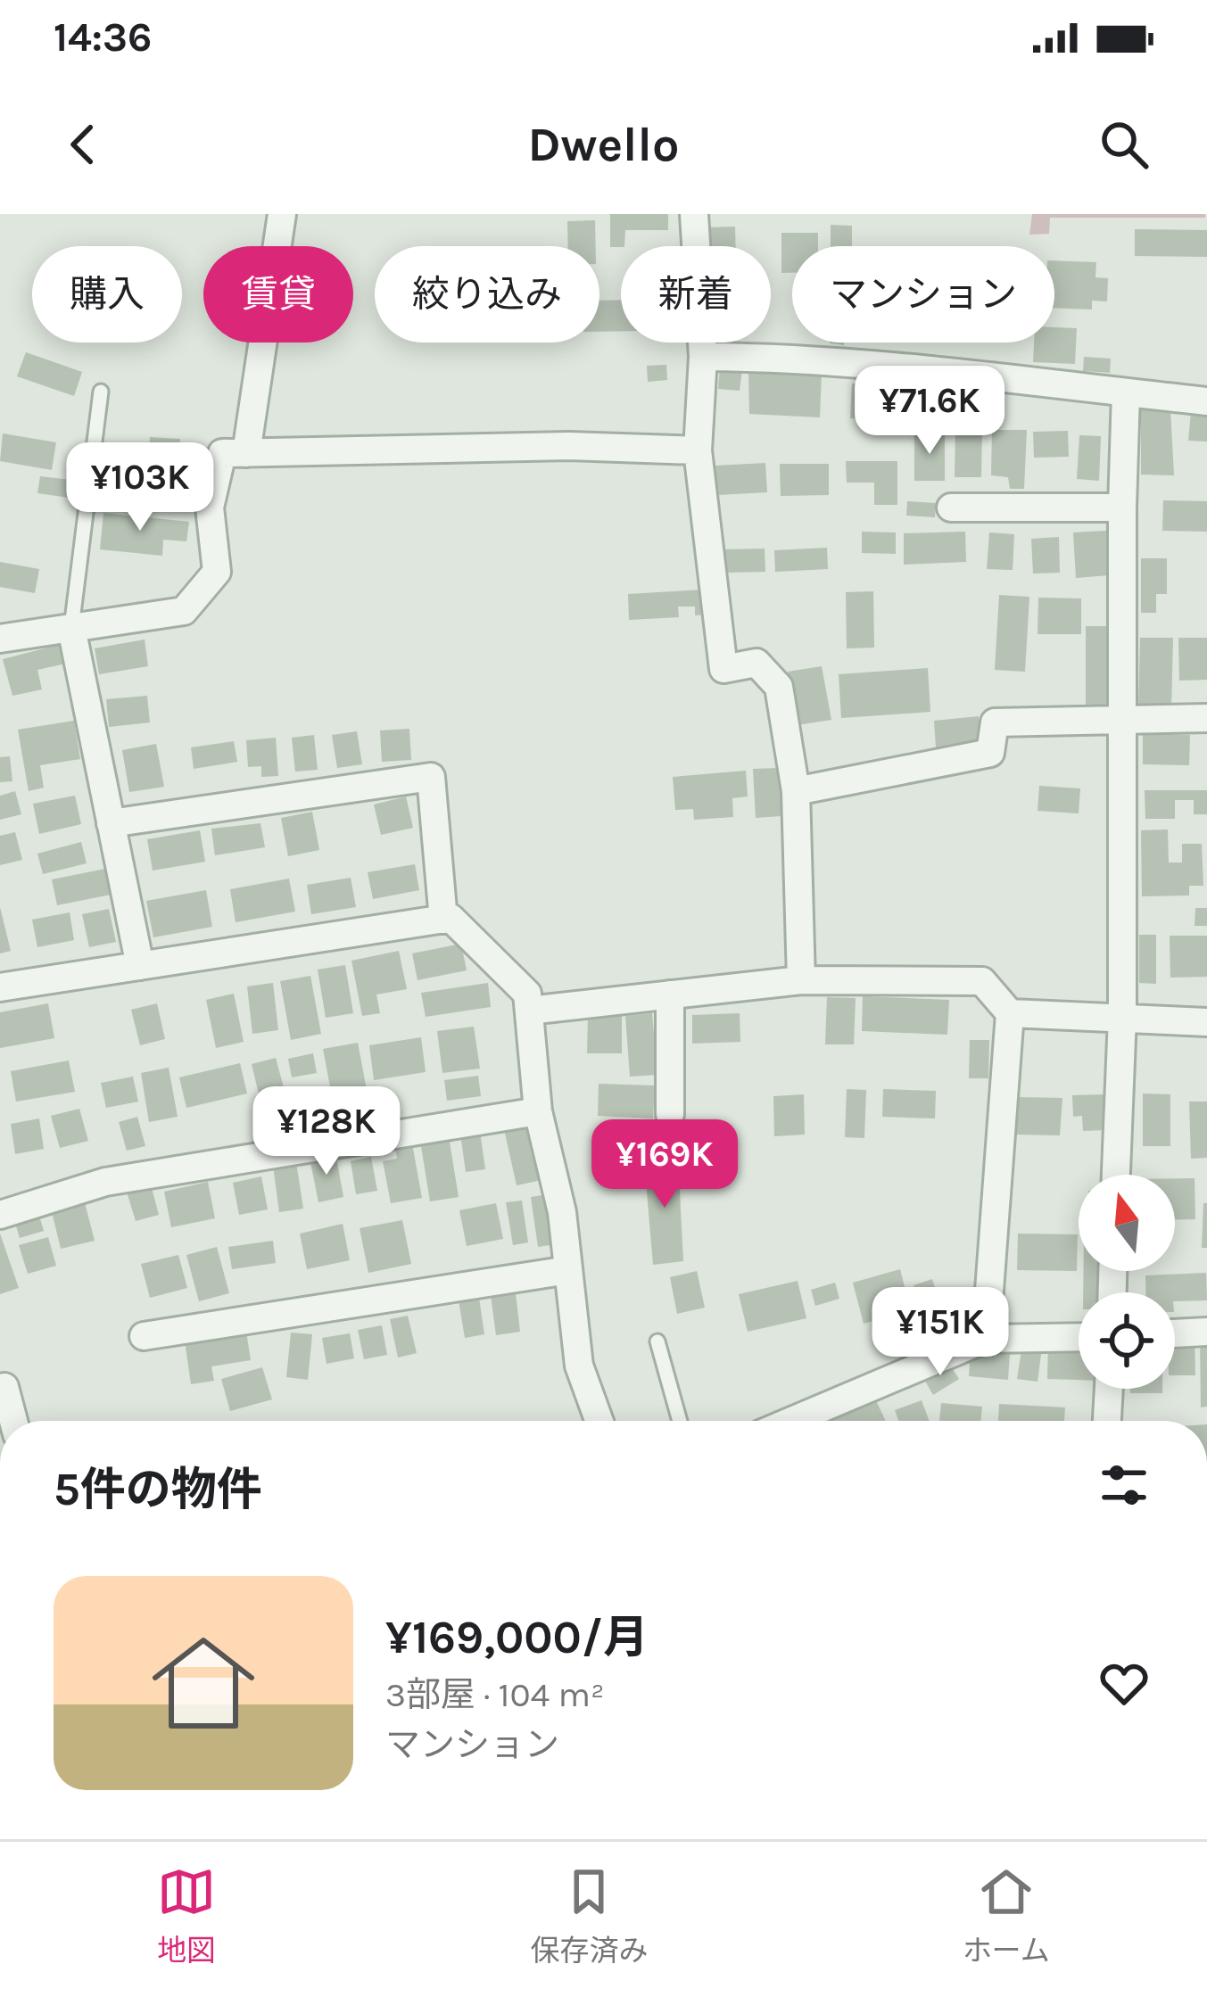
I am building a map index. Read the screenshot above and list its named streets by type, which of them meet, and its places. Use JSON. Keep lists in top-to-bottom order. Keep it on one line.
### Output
{"north":"top","page":{"status":"14:36","header":"Dwello","chip":["購入","賃貸","絞り込み","新着","マンション"],"price":["¥71.6K","¥103K","¥128K","¥169K","¥151K"],"heading":"5件の物件","list":[{"name":"¥169,000/月","note":"3部屋 · 104 m² · マンション"}],"tabs":["地図","保存済み","ホーム"]}}
